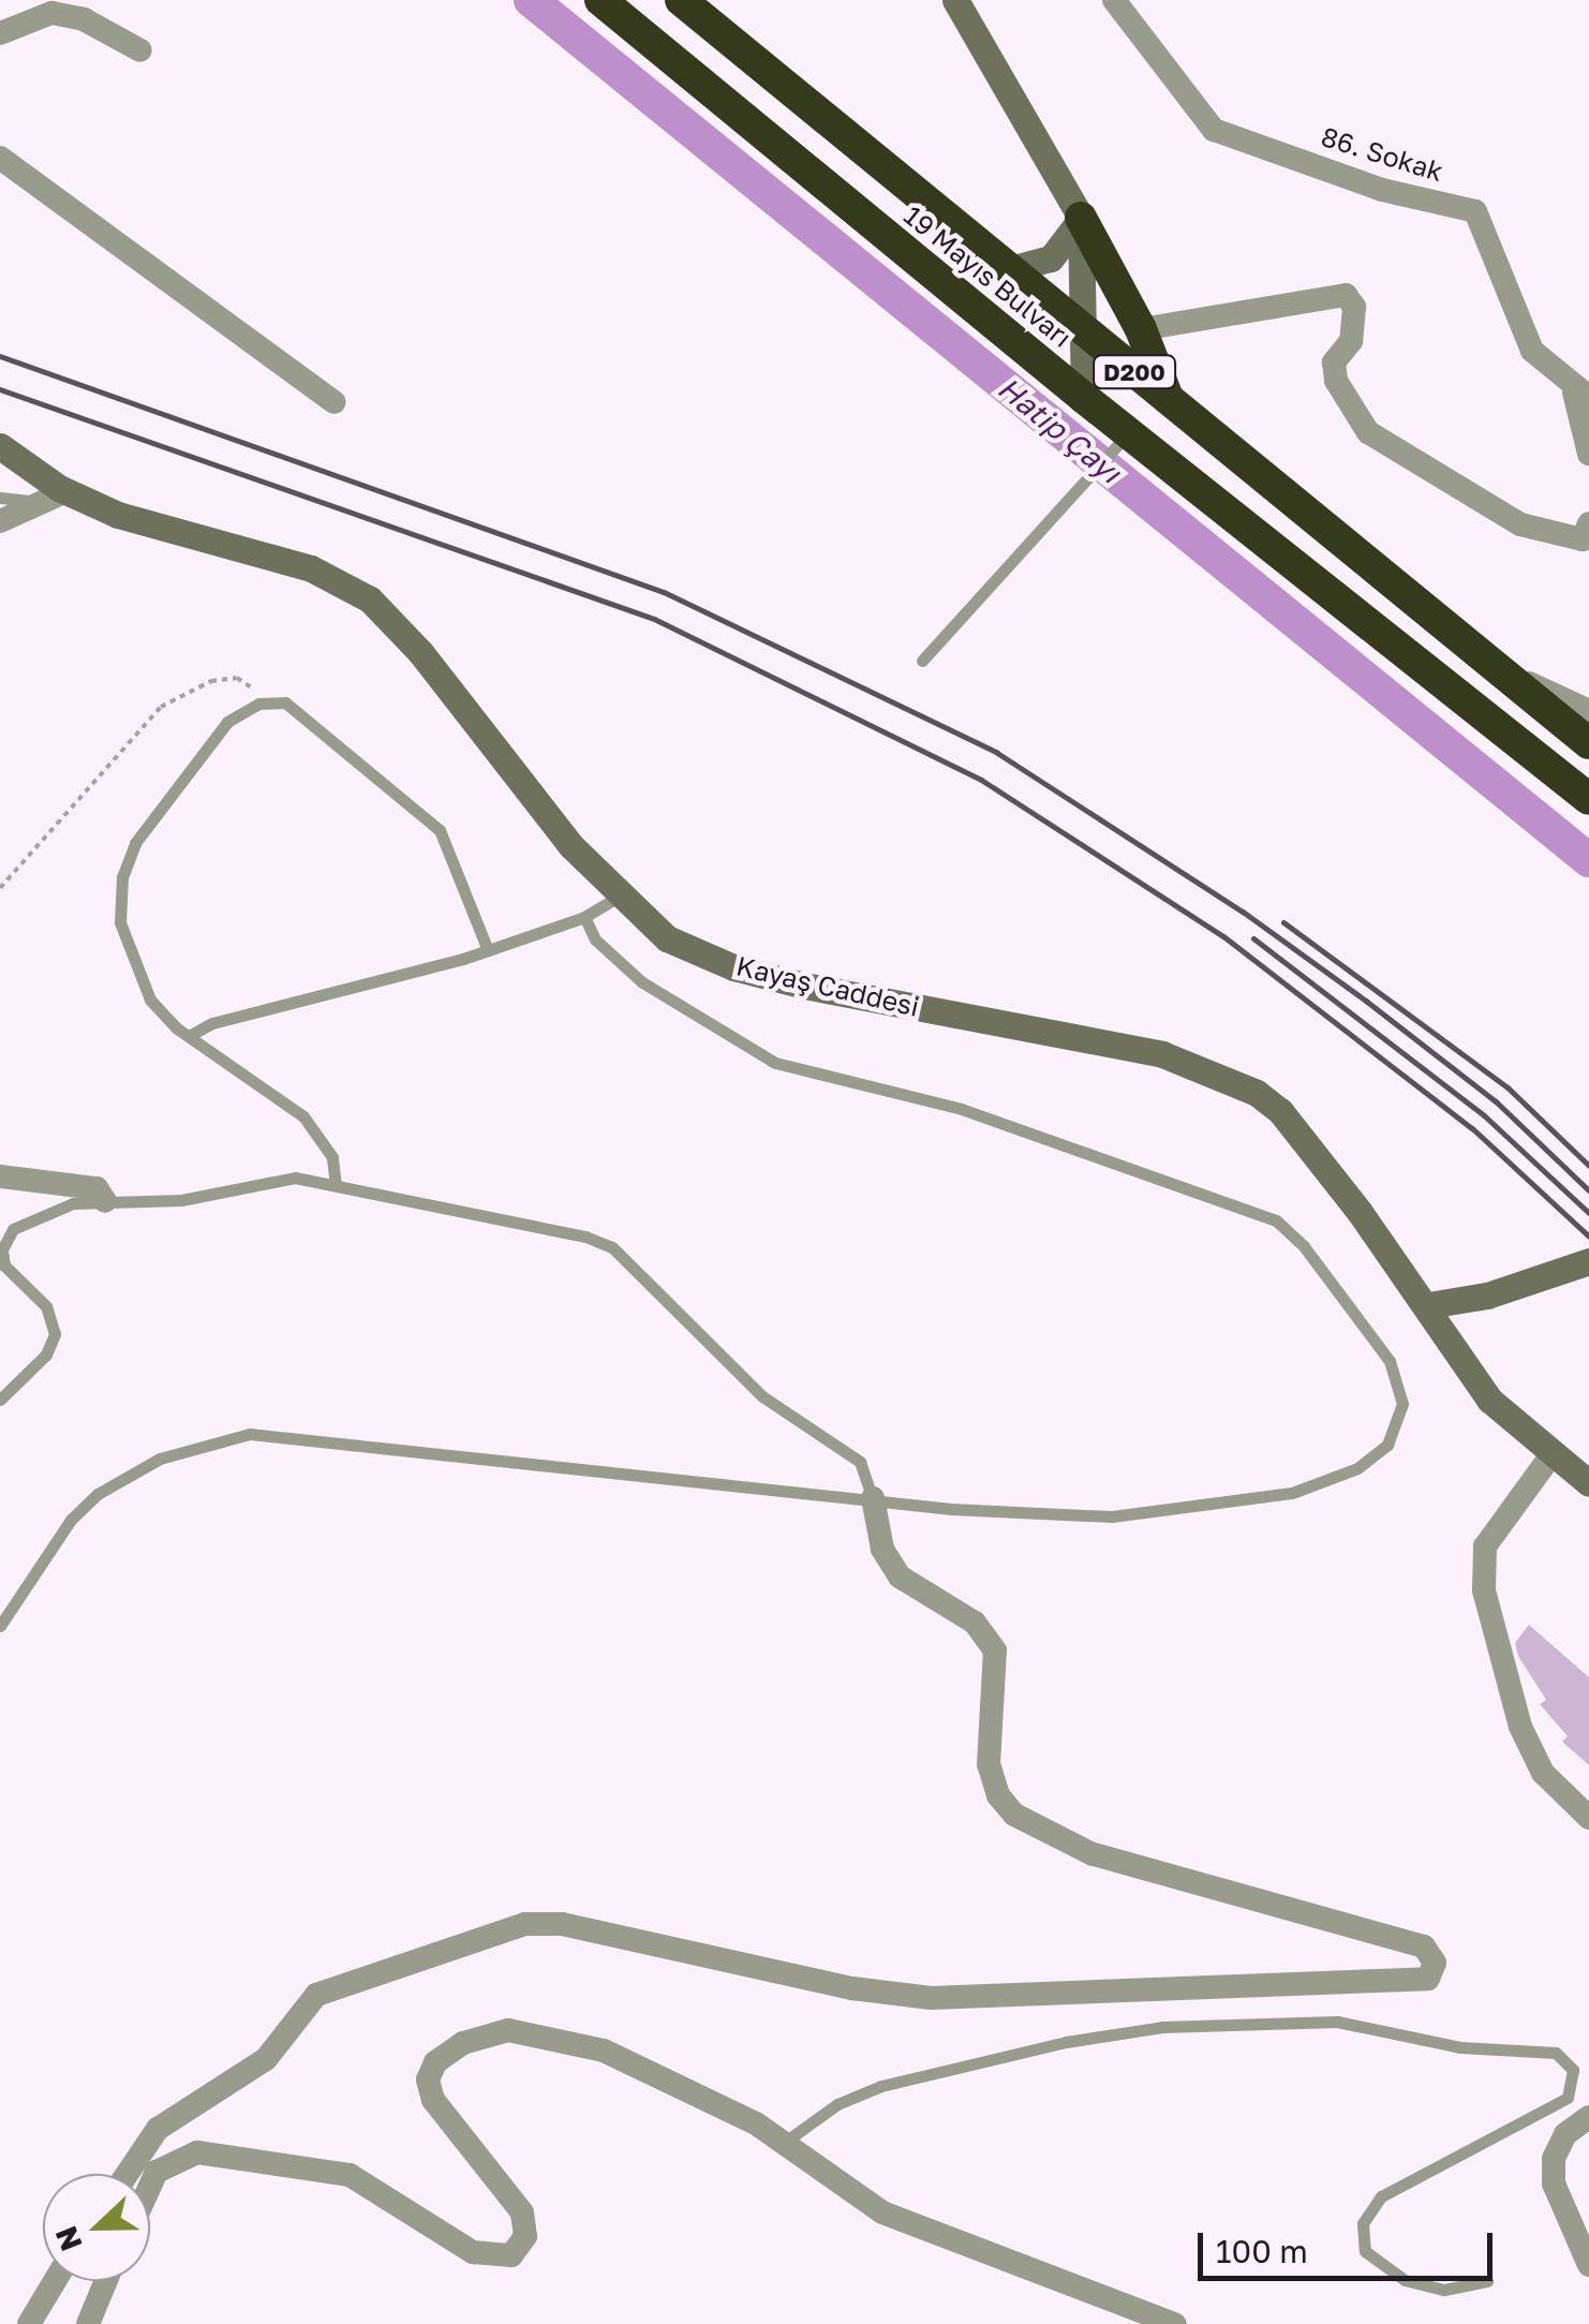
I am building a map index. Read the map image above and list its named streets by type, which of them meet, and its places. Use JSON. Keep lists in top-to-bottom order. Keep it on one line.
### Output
{"streets":{"highway":["19 Mayıs Bulvarı","D200"],"street":["86. Sokak","Kayaş Caddesi"]},"water":["Hatip Çayı"],"scale_bar":"100 m","north":"left"}
